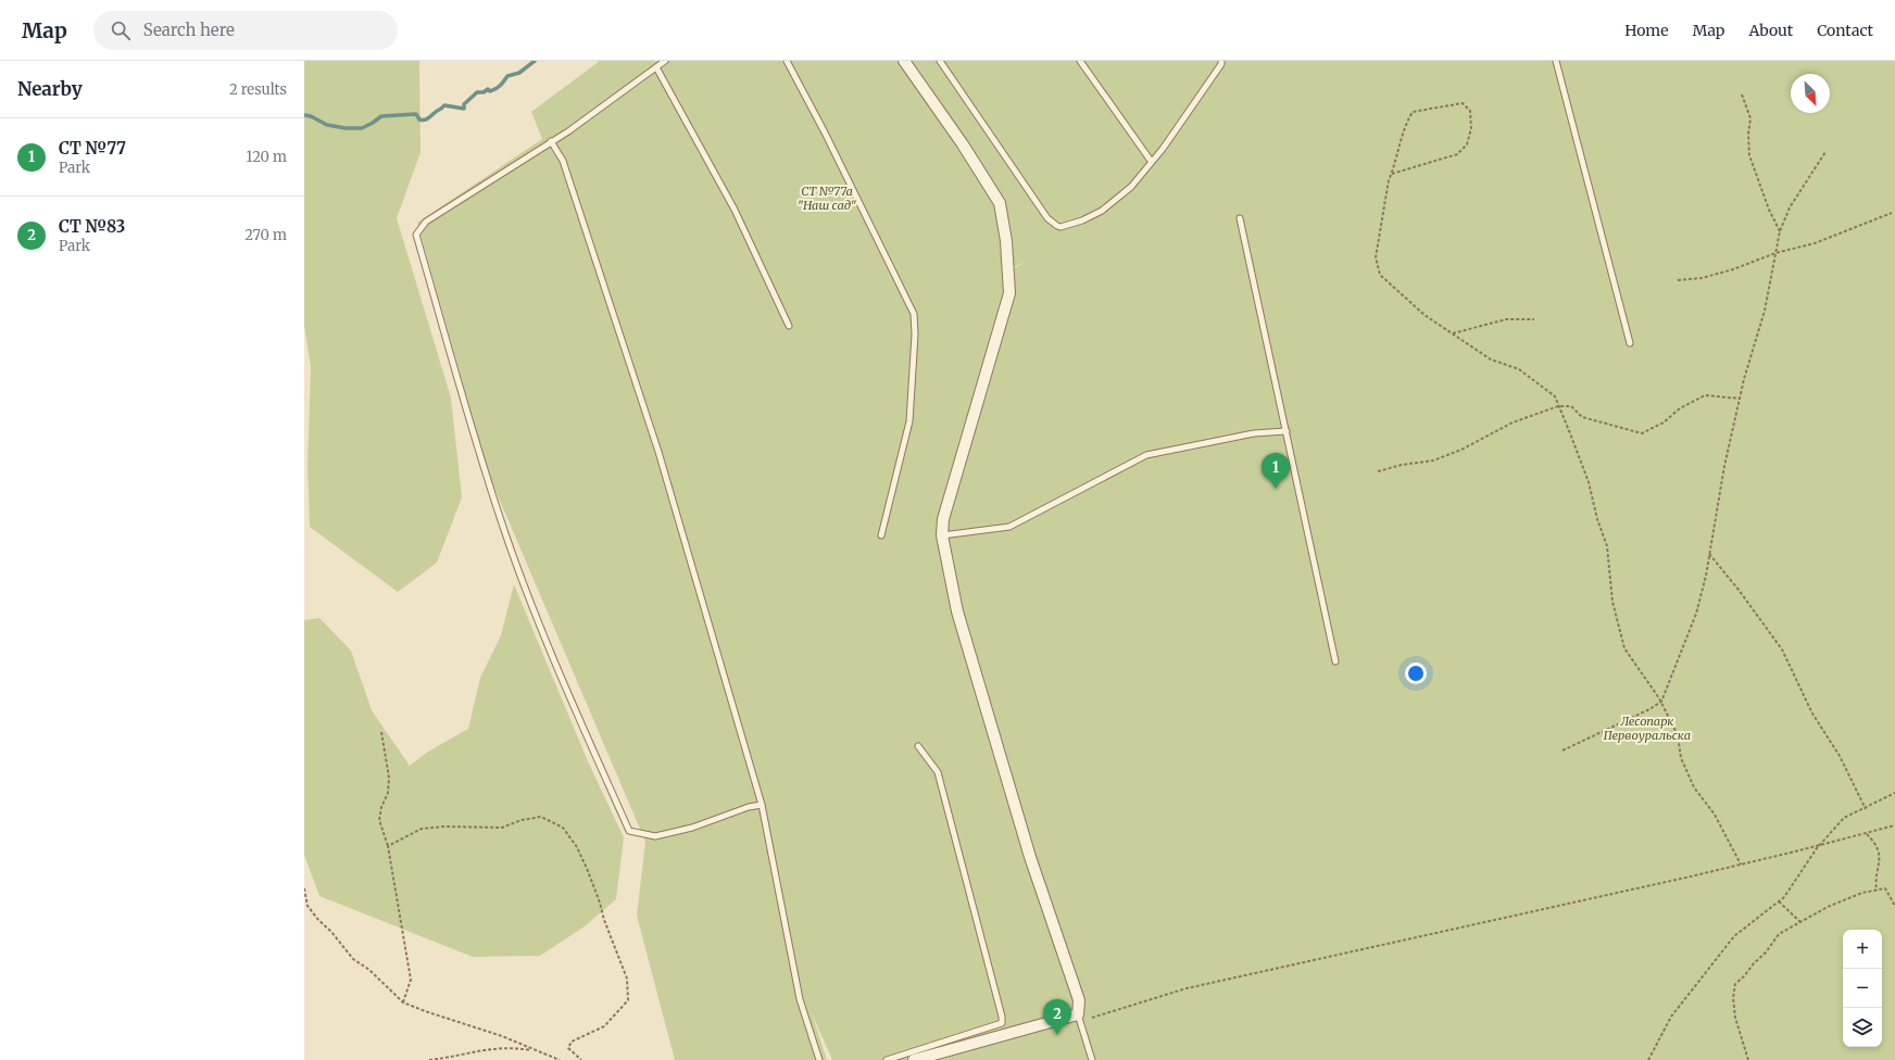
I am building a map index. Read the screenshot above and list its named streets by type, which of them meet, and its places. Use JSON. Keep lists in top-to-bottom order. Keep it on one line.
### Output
{"parks":["СТ №77а \"Наш сад\"","Лесопарк Первоуральска"],"north":"bottom right","page":{"header":"Map","search":"Search here","nav":["Home","Map","About","Contact"],"heading":["Nearby","2 results"],"list":[{"mark":"1","name":"СТ №77","note":"Park","value":"120 m"},{"mark":"2","name":"СТ №83","note":"Park","value":"270 m"}],"pins":["1","2"],"map_buttons":["+","−"]}}
